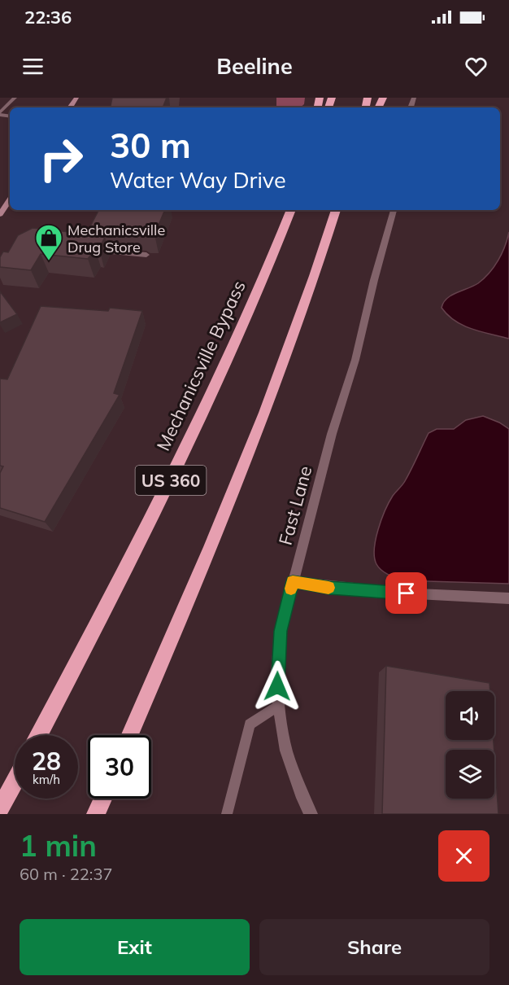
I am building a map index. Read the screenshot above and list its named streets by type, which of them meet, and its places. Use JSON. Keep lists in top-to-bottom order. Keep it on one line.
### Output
{"streets":{"highway":["Mechanicsville Bypass","US 360"],"street":["Fast Lane"]},"places":{"shop":["Mechanicsville Drug Store"]},"page":{"status":"22:36","header":"Beeline","turn":["30 m","Water Way Drive"],"speed":"28 km/h","limit":"30","heading":["1 min","60 m · 22:37"],"buttons":["Exit","Share"]}}
